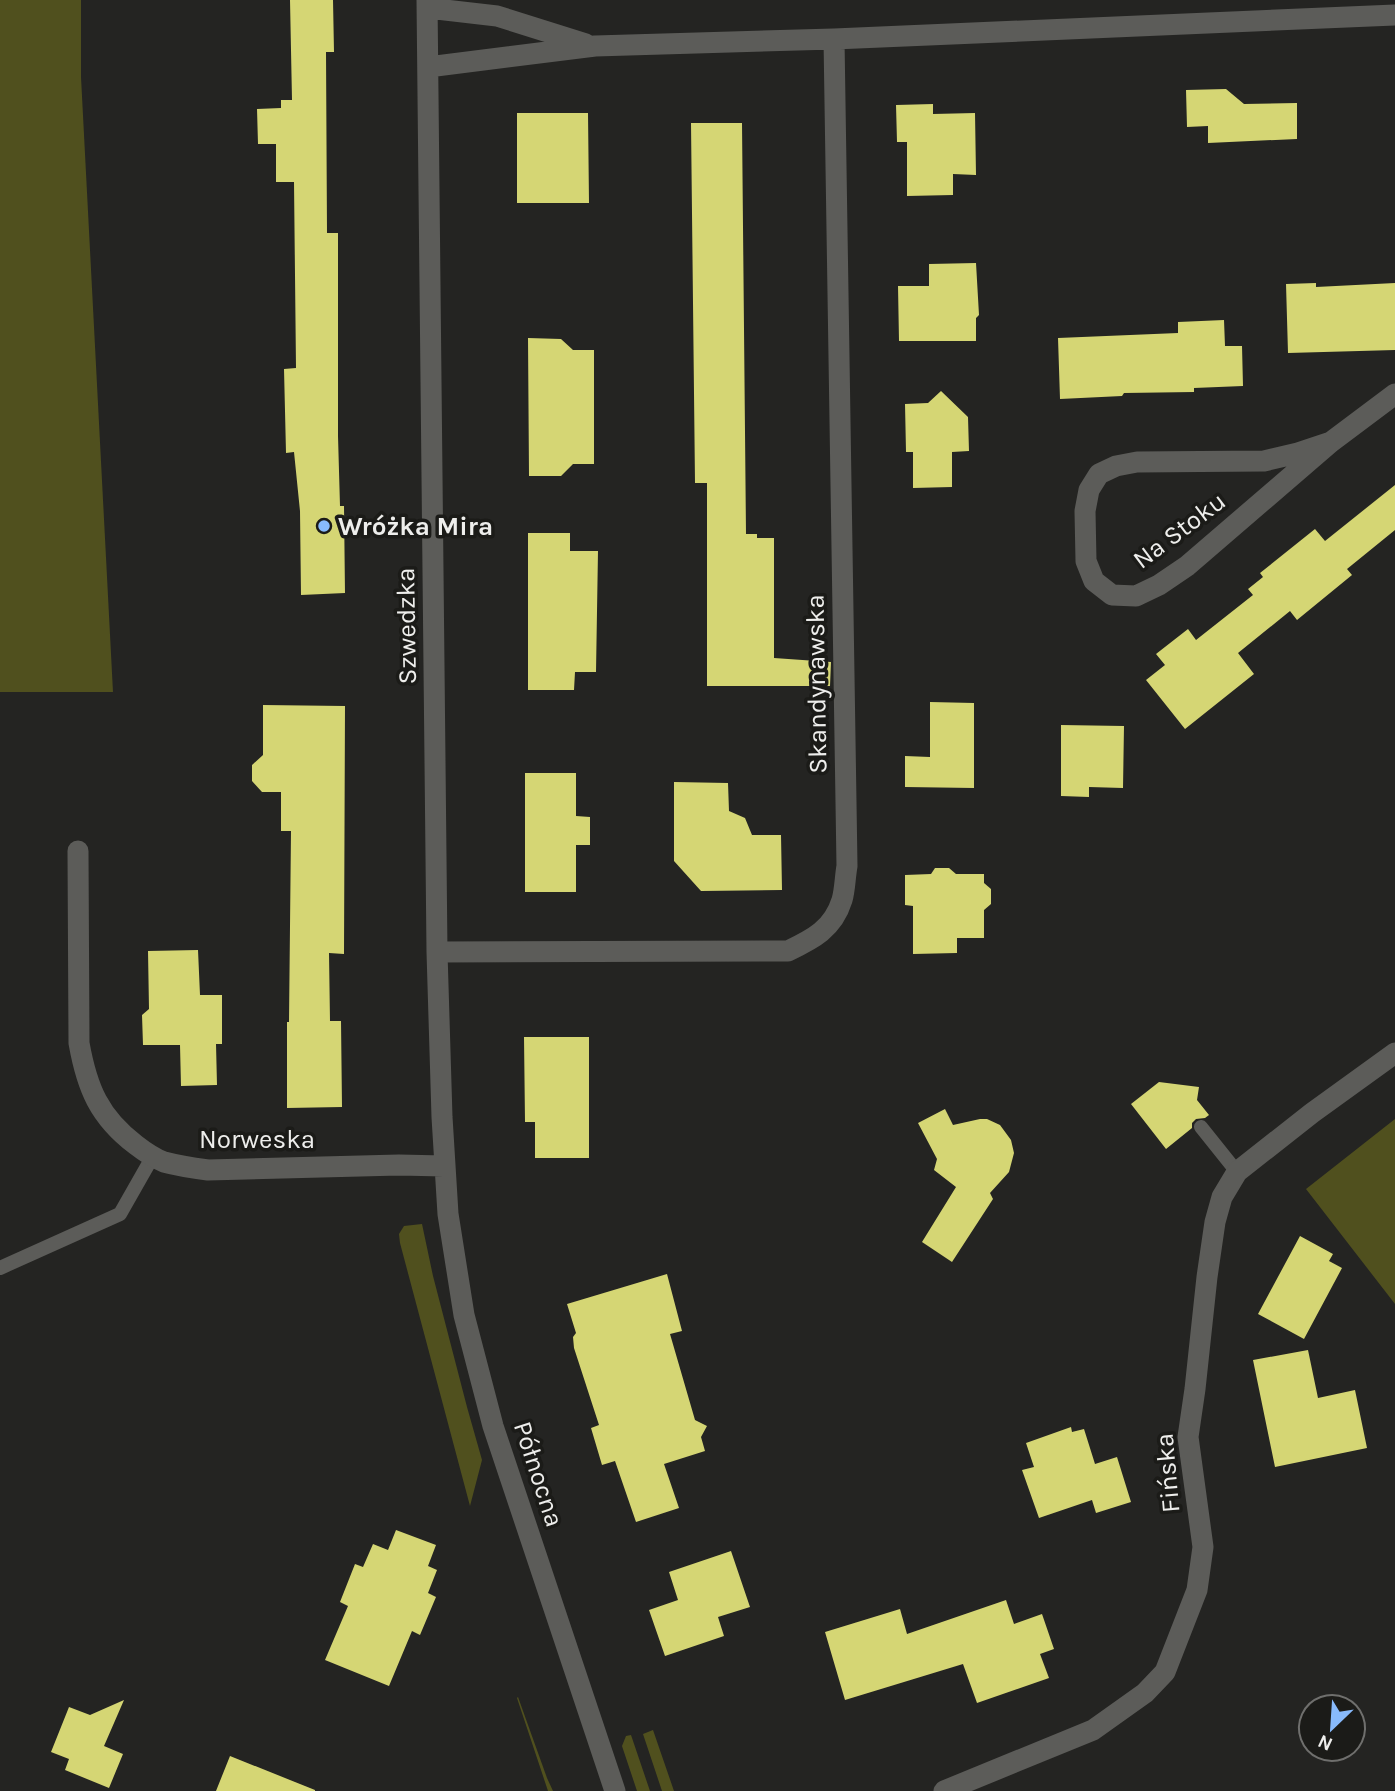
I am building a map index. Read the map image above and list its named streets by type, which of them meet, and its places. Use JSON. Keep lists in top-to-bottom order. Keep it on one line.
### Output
{"streets":{"street":["Na Stoku","Szwedzka","Skandynawska","Norweska","Fińska","Północna"]},"crossings":[["Szwedzka","Skandynawska"],["Szwedzka","Norweska"],["Szwedzka","Północna"],["Norweska","Północna"]],"places":["Wróżka Mira"],"north":"bottom left"}
